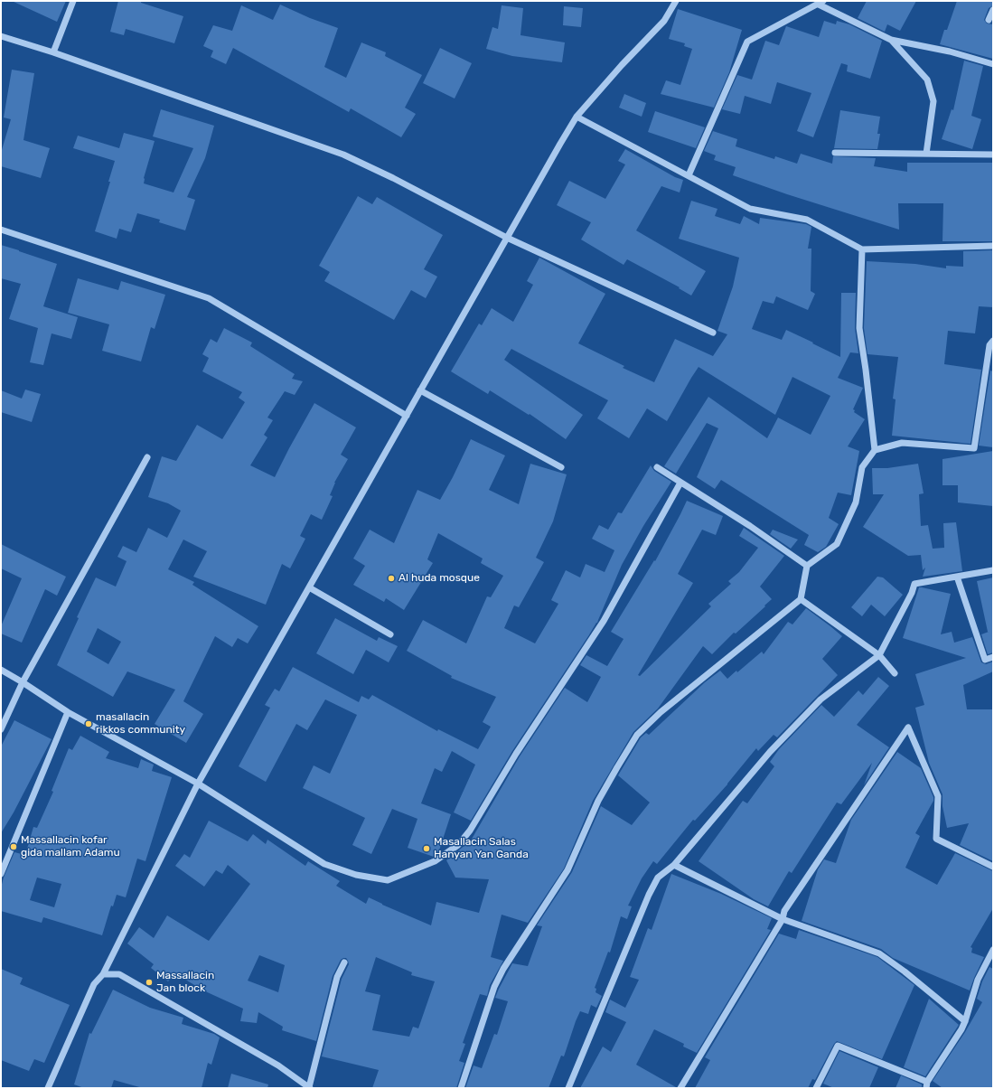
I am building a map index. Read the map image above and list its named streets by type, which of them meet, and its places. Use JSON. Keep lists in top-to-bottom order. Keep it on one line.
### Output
{"places":["Al huda mosque","masallacin rikkos community","Massallacin kofar gida mallam Adamu","Masallacin Salas Hanyan Yan Ganda","Massallacin Jan block"]}
